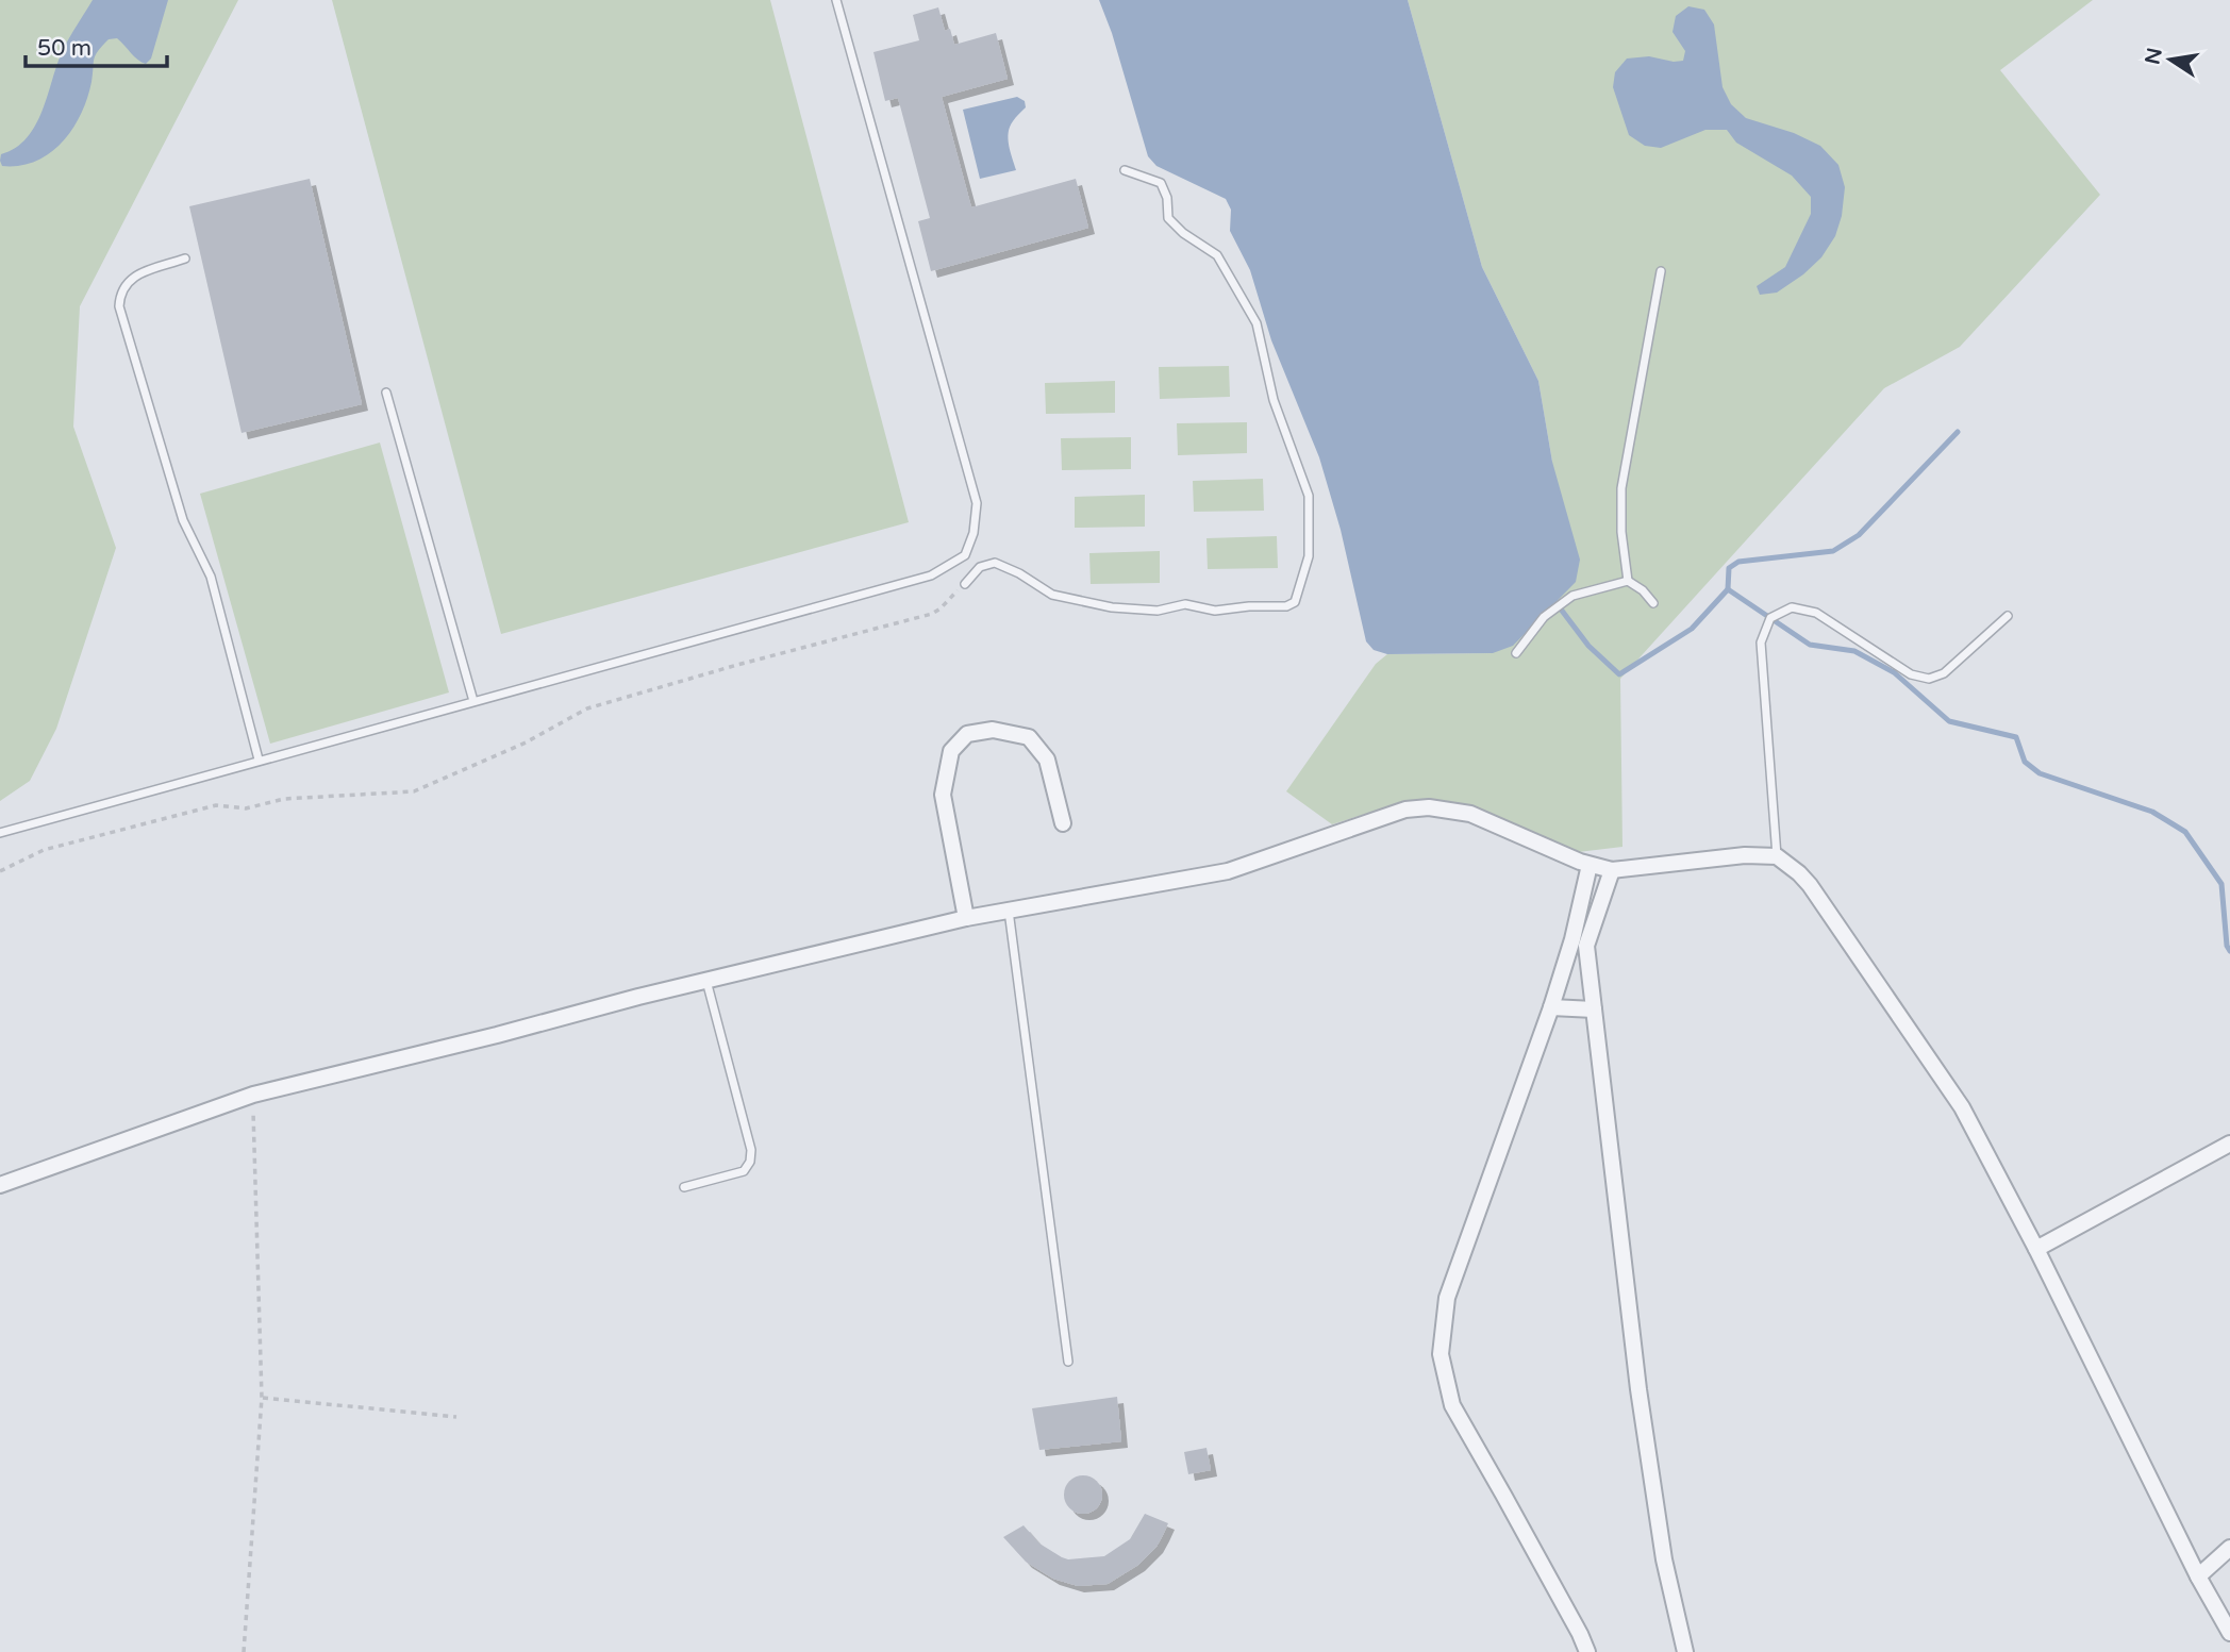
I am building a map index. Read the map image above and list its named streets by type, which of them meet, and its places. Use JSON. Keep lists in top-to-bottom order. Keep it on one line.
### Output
{"scale_bar":"50 m","north":"left"}
